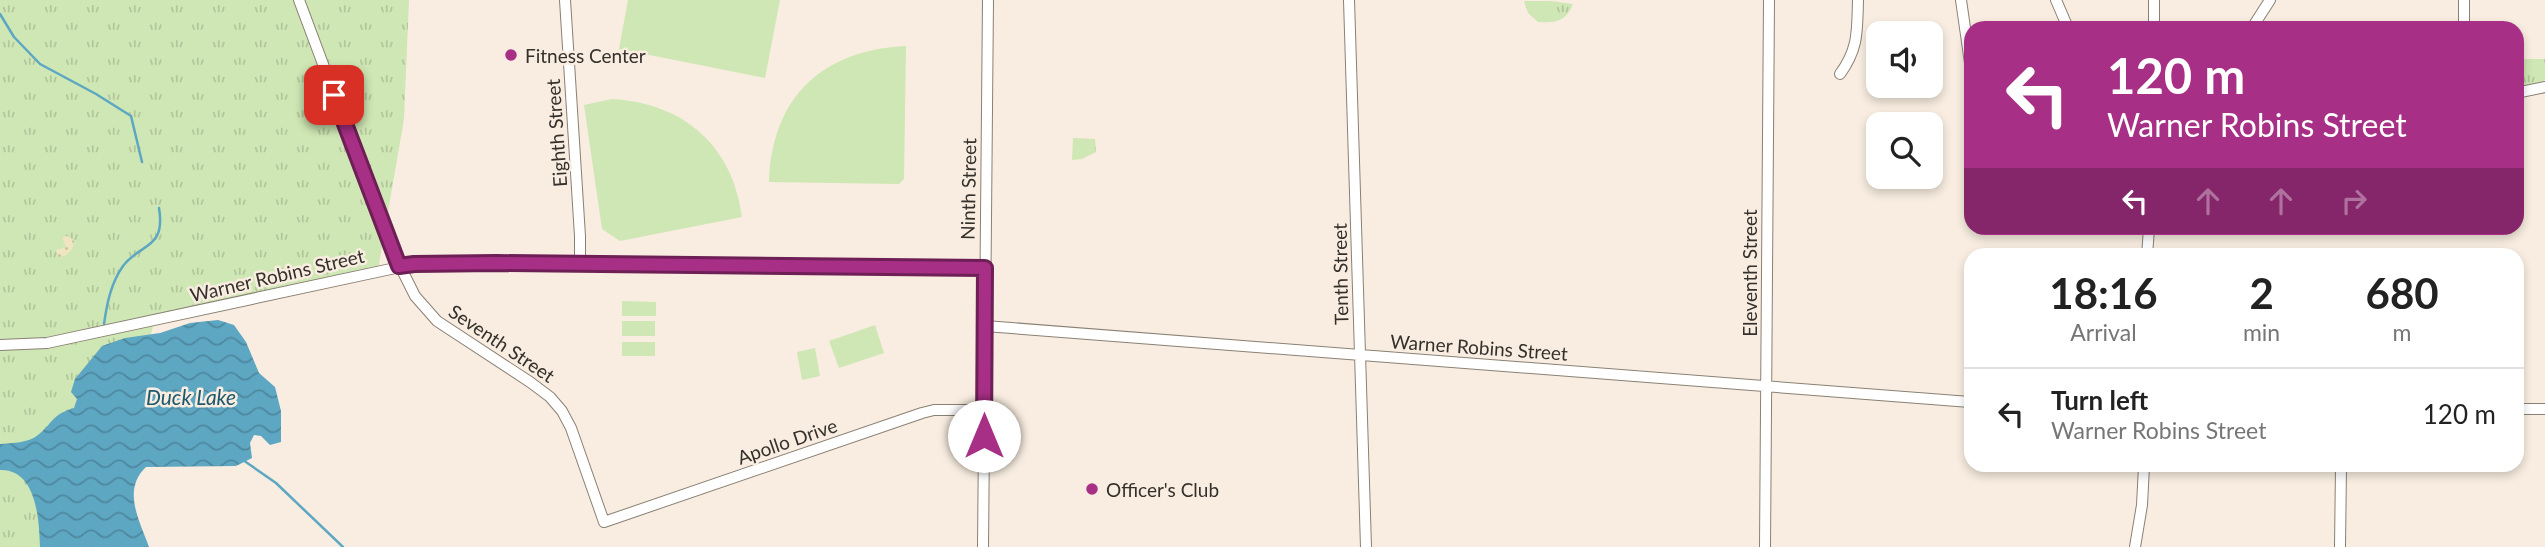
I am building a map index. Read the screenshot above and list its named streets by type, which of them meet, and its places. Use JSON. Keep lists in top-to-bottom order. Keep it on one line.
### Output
{"streets":{"street":["Eighth Street","Ninth Street","Eleventh Street","Tenth Street","Warner Robins Street","Seventh Street","Apollo Drive"]},"crossings":[["Eighth Street","Warner Robins Street"],["Ninth Street","Warner Robins Street"],["Ninth Street","Apollo Drive"],["Eleventh Street","Warner Robins Street"],["Tenth Street","Warner Robins Street"],["Warner Robins Street","Seventh Street"],["Seventh Street","Apollo Drive"]],"water":["Duck Lake"],"places":["Fitness Center","Officer's Club"],"page":{"turn":["120 m","Warner Robins Street"],"eta":["18:16","Arrival","2","min","680","m"],"list":[{"name":"Turn left","note":"Warner Robins Street","value":"120 m"}]}}
